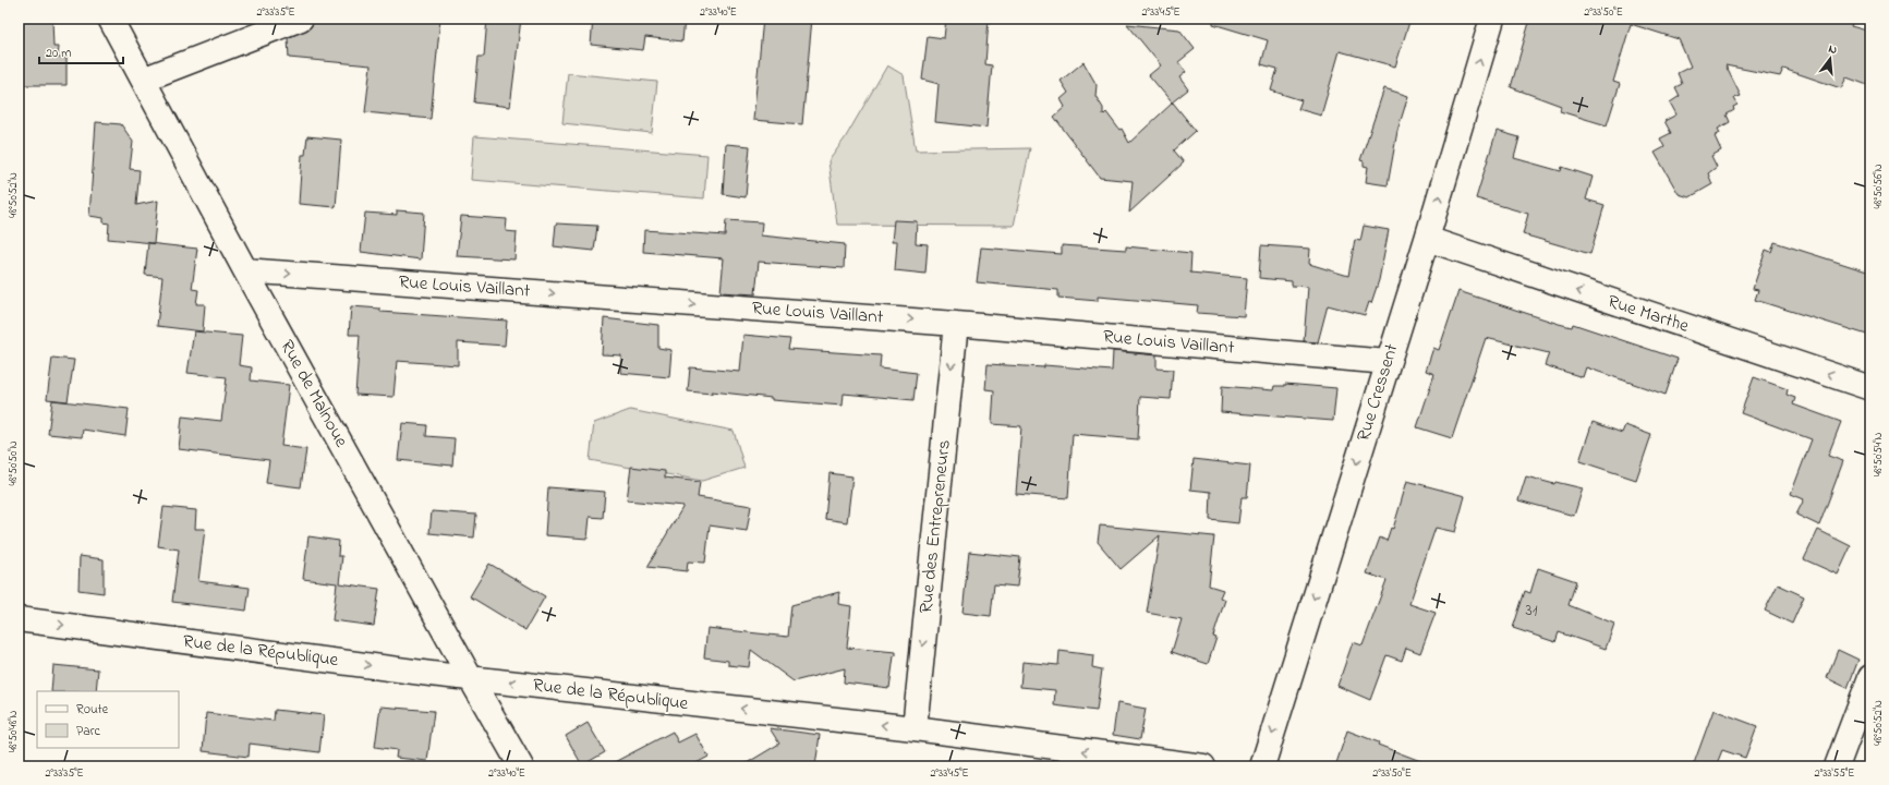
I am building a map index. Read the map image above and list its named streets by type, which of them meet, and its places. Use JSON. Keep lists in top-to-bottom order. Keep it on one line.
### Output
{"streets":{"street":["Rue Louis Vaillant","Rue Marthe","Rue Cressent","Rue de Malnoue","Rue des Entrepreneurs","Rue de la République"]},"crossings":[["Rue Louis Vaillant","Rue Cressent"],["Rue Louis Vaillant","Rue de Malnoue"],["Rue Louis Vaillant","Rue des Entrepreneurs"],["Rue Marthe","Rue Cressent"],["Rue de Malnoue","Rue de la République"],["Rue des Entrepreneurs","Rue de la République"]],"one_way":["Rue Louis Vaillant","Rue Marthe","Rue des Entrepreneurs"],"house_numbers":["31"],"legend":["Route","Parc"],"scale_bar":"20 m","north":"top","coordinates":["2°33'35\"E","2°33'40\"E","2°33'45\"E","2°33'50\"E","48°50'56\"N","48°50'52\"N","48°50'54\"N","48°50'50\"N","48°50'48\"N","2°33'55\"E"]}
